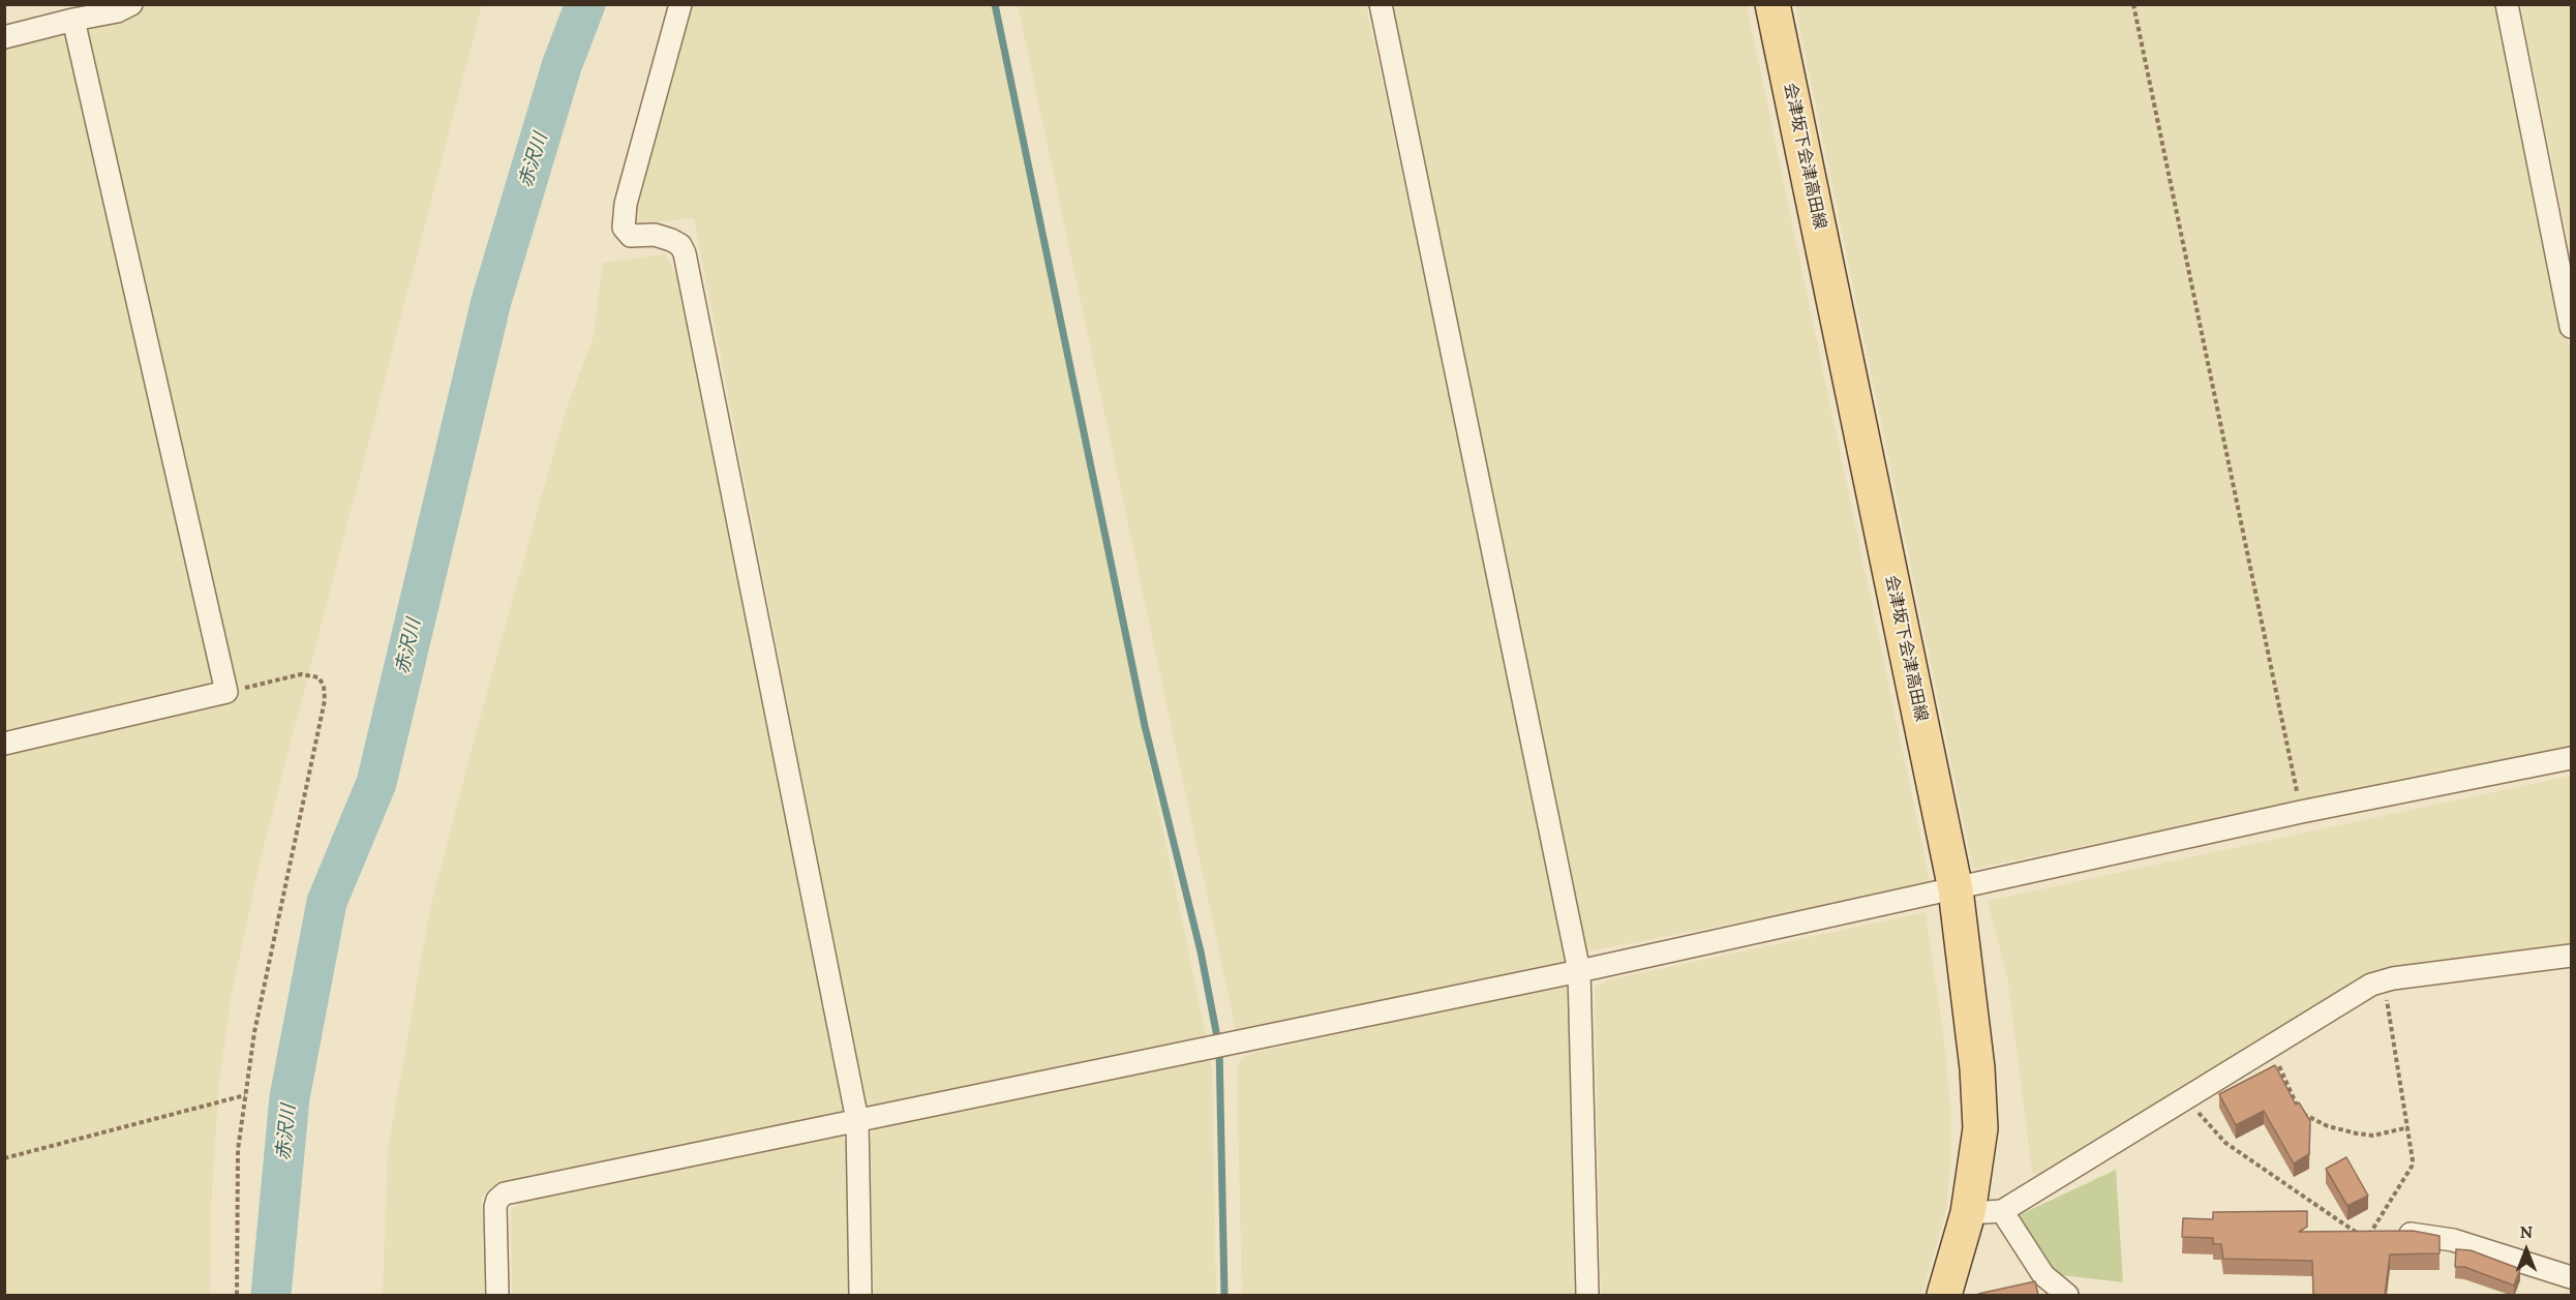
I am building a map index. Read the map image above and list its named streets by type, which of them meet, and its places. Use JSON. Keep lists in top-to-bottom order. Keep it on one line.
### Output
{"streets":{"main road":["会津坂下会津高田線"]},"water":["赤沢川"],"north":"top"}
